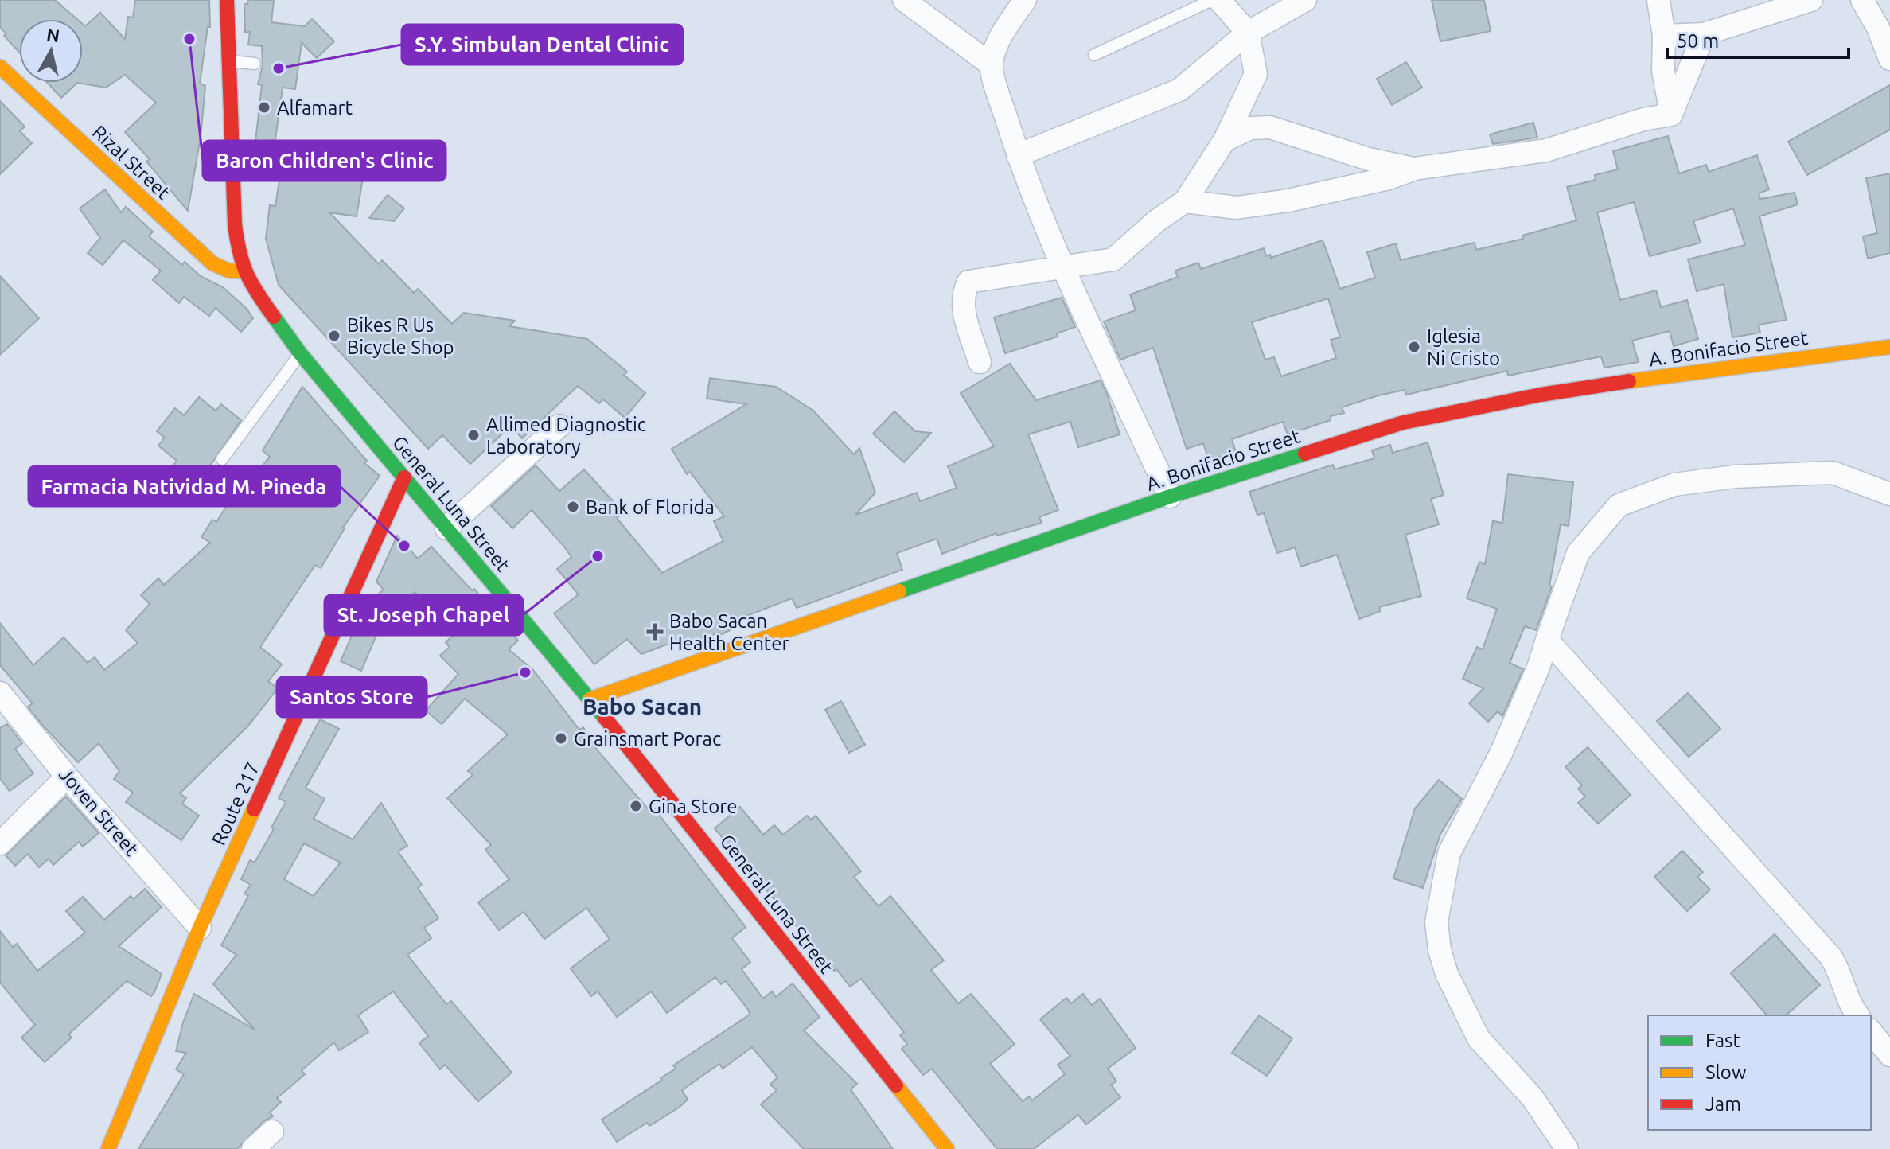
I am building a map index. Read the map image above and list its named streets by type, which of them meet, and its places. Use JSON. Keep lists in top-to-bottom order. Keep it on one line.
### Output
{"streets":{"main road":["Rizal Street","A. Bonifacio Street","General Luna Street","Route 217"],"street":["Joven Street"]},"crossings":[["Rizal Street","General Luna Street"],["A. Bonifacio Street","General Luna Street"],["General Luna Street","Route 217"],["Route 217","Joven Street"]],"districts":["Babo Sacan"],"places":{"other":["Baron Children's Clinic","S.Y. Simbulan Dental Clinic","Alfamart","Bikes R Us Bicycle Shop","Iglesia Ni Cristo","Allimed Diagnostic Laboratory","Bank of Florida","Farmacia Natividad M. Pineda","St. Joseph Chapel","Santos Store","Grainsmart Porac","Gina Store"],"health":["Babo Sacan Health Center"]},"legend":["Fast","Slow","Jam"],"scale_bar":"50 m","north":"top"}
